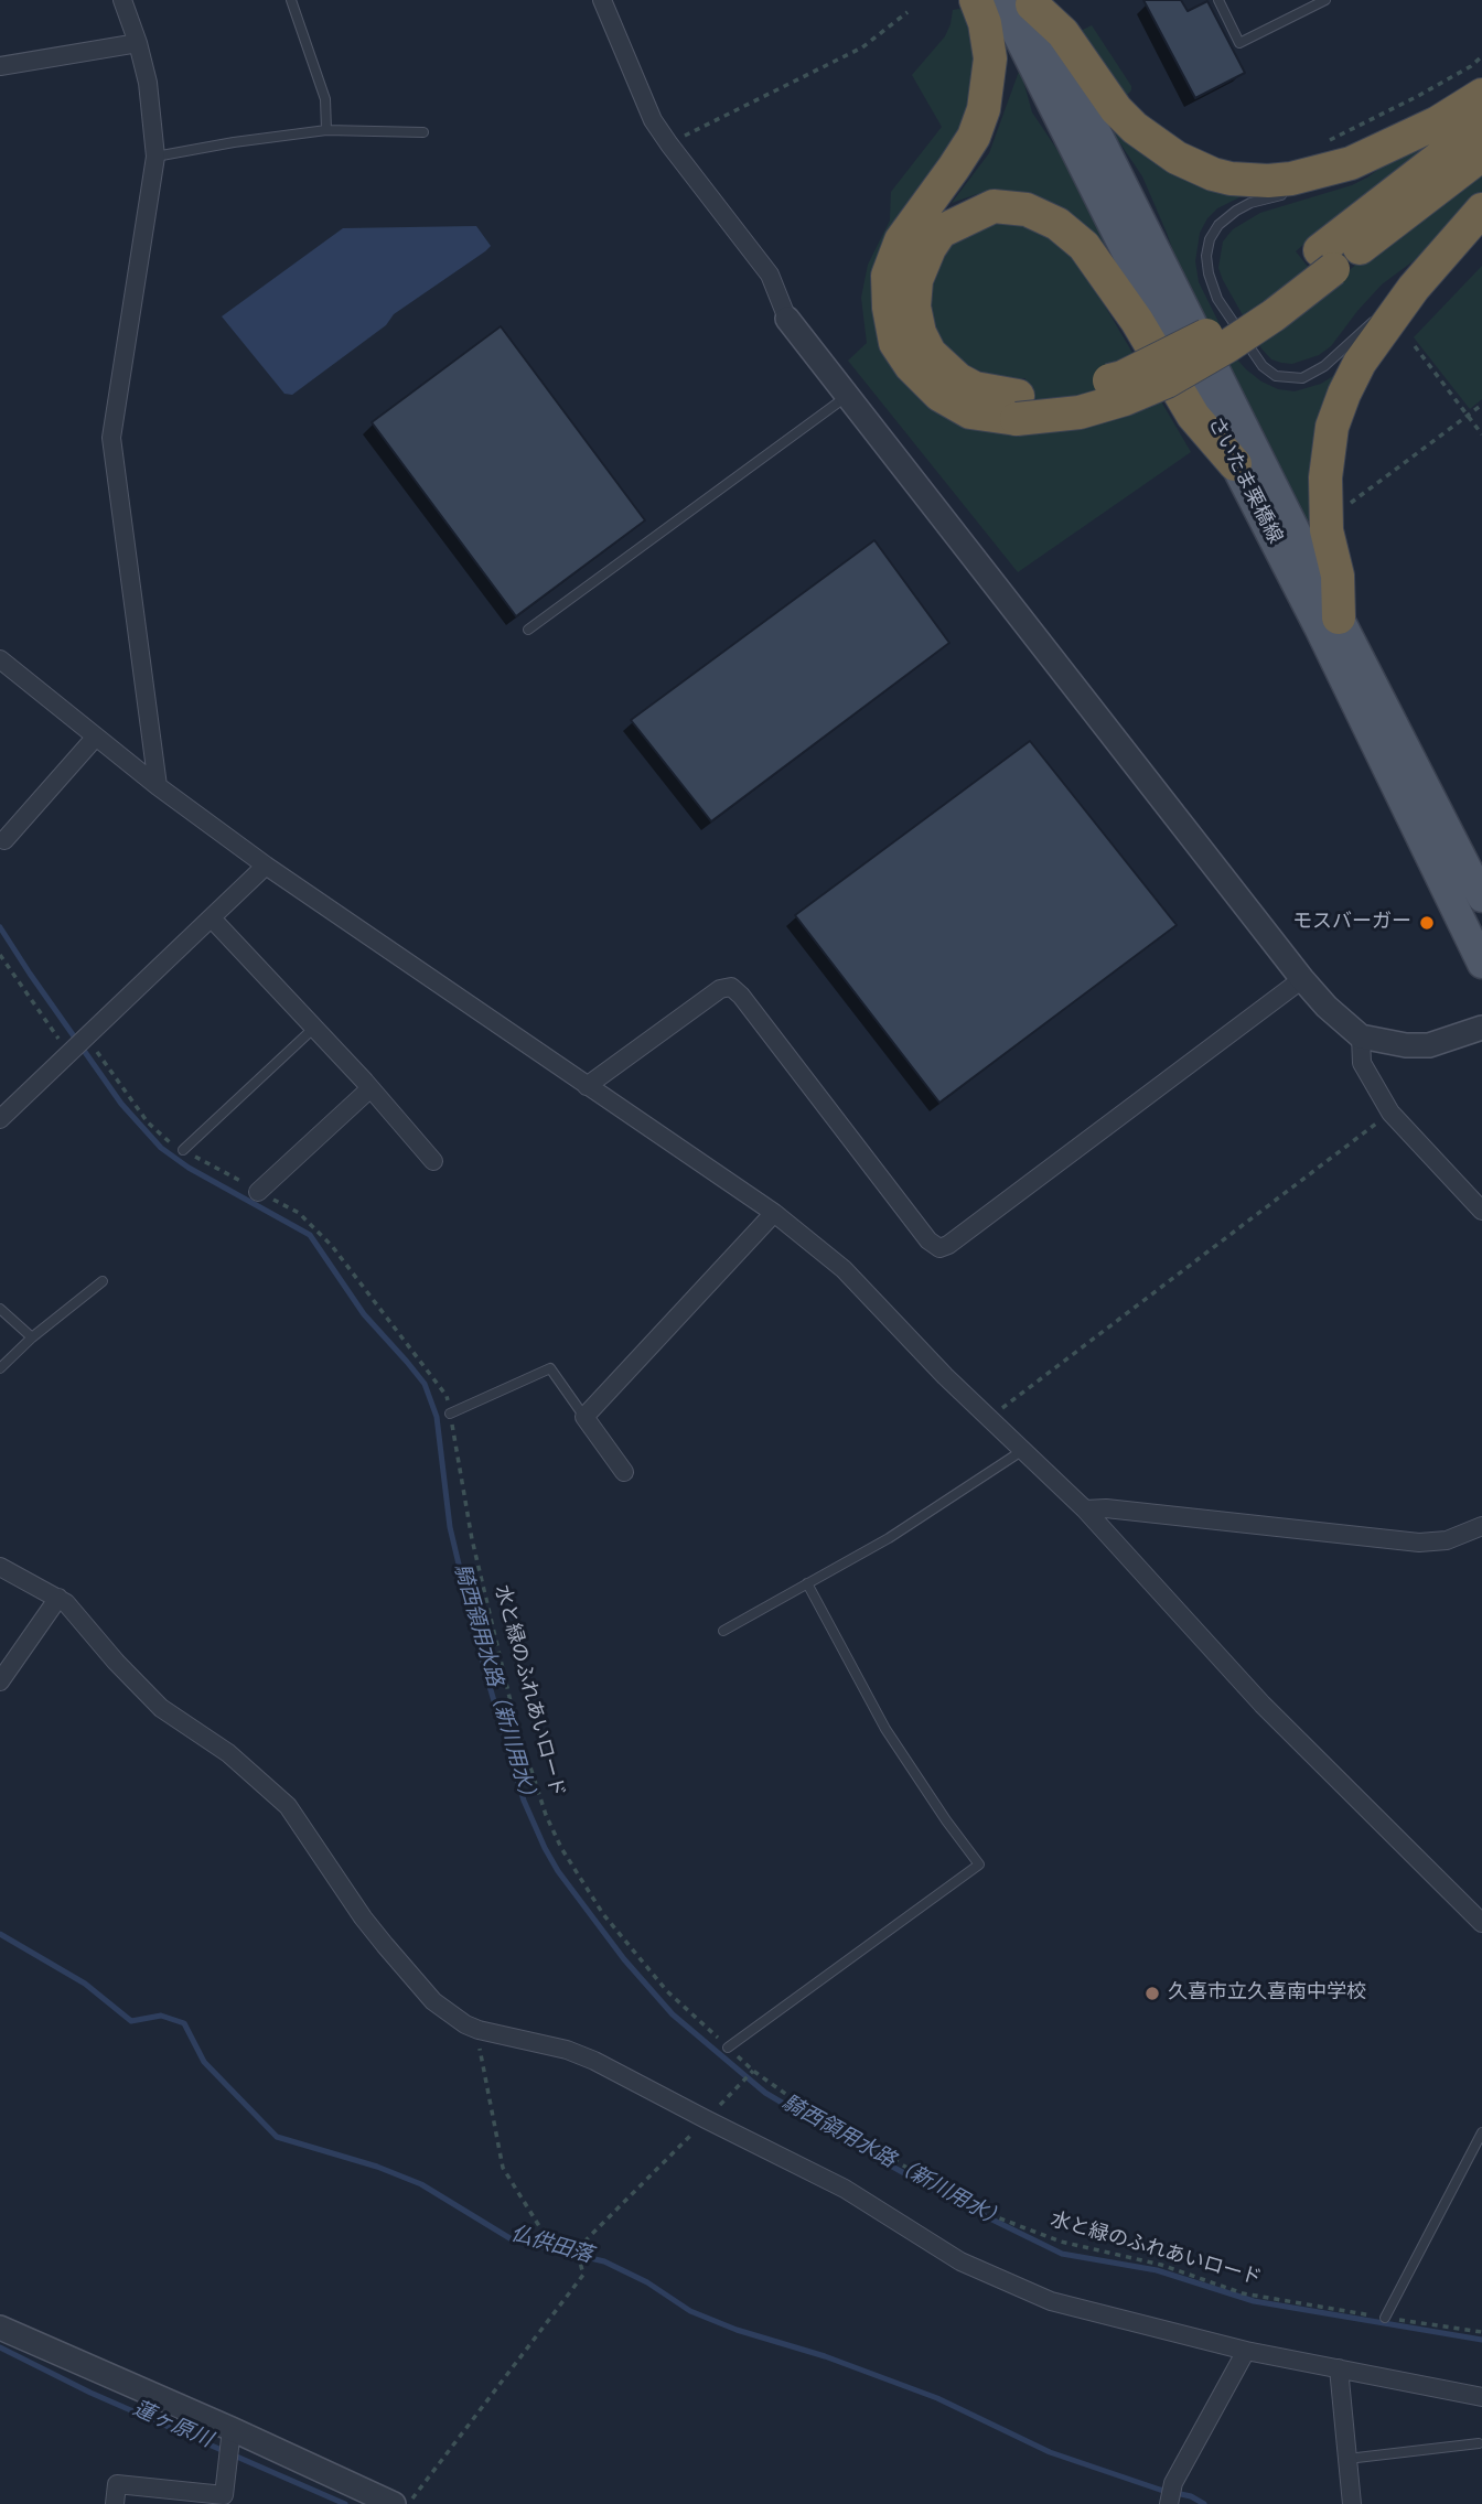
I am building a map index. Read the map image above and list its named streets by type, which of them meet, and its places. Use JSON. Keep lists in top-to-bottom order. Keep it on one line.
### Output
{"streets":{"main road":["さいたま栗橋線"],"path":["水と緑のふれあいロード"]},"water":["騎西領用水路（新川用水）","仏供田落","蓮ヶ原川"],"places":["モスバーガー","久喜市立久喜南中学校"]}
